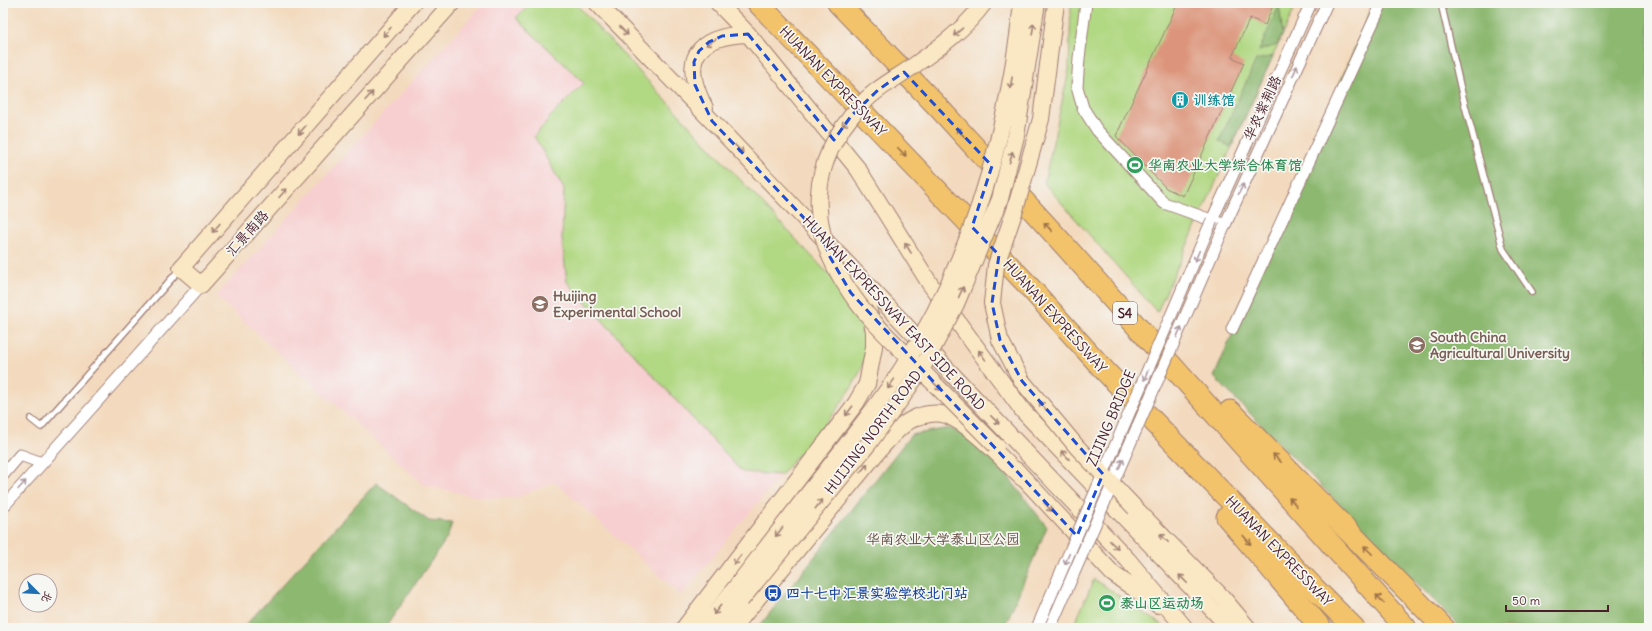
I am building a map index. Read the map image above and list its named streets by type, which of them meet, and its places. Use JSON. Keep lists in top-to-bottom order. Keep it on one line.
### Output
{"streets":{"highway":["HUANAN EXPRESSWAY","S4"],"street":["华农紫荆路","汇景南路","HUANAN EXPRESSWAY EAST SIDE ROAD","ZIJING BRIDGE","HUIJING NORTH ROAD"]},"crossings":[["华农紫荆路","ZIJING BRIDGE"]],"parks":["华南农业大学泰山区公园"],"places":{"building":["训练馆"],"sports":["华南农业大学综合体育馆","泰山区运动场"],"school or university":["Huijing Experimental School","South China Agricultural University"],"bus stop":["四十七中汇景实验学校北门站"]},"scale_bar":"50 m","north":"bottom right"}
